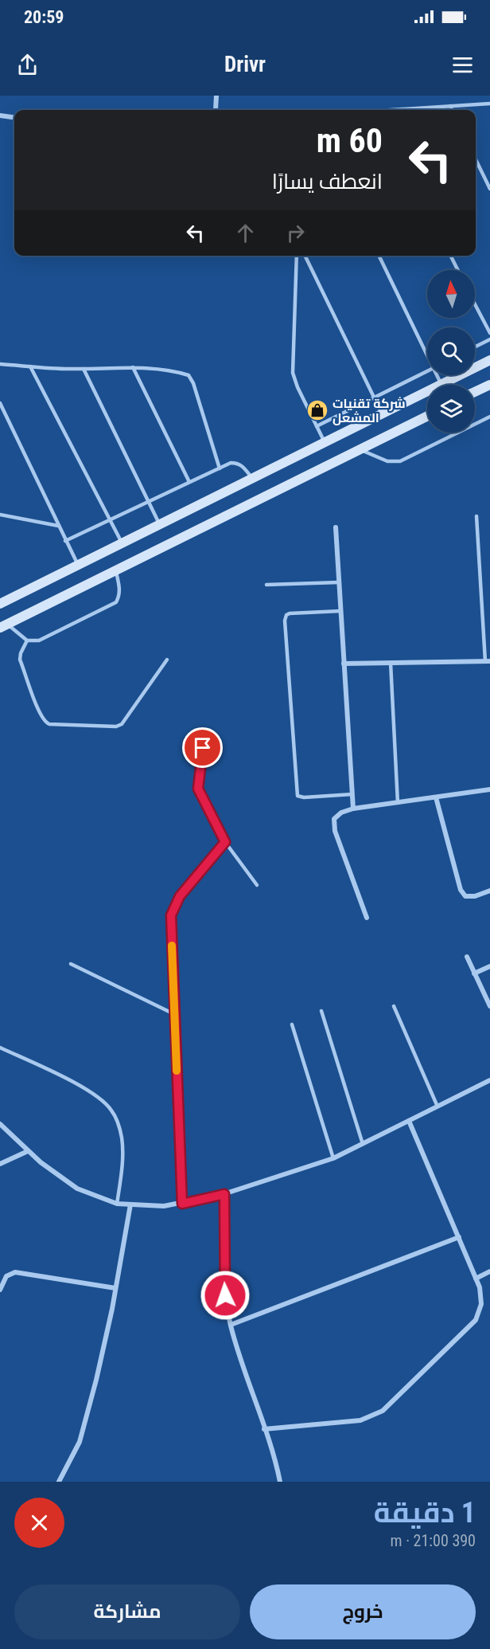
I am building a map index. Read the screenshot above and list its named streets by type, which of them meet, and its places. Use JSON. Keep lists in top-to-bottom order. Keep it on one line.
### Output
{"places":{"shop":["شركة تقنيات المشعل"]},"north":"top","page":{"status":"20:59","header":"Drivr","turn":["60 m","انعطف يسارًا"],"heading":["1 دقيقة","390 m · 21:00"],"buttons":["خروج","مشاركة"]}}
